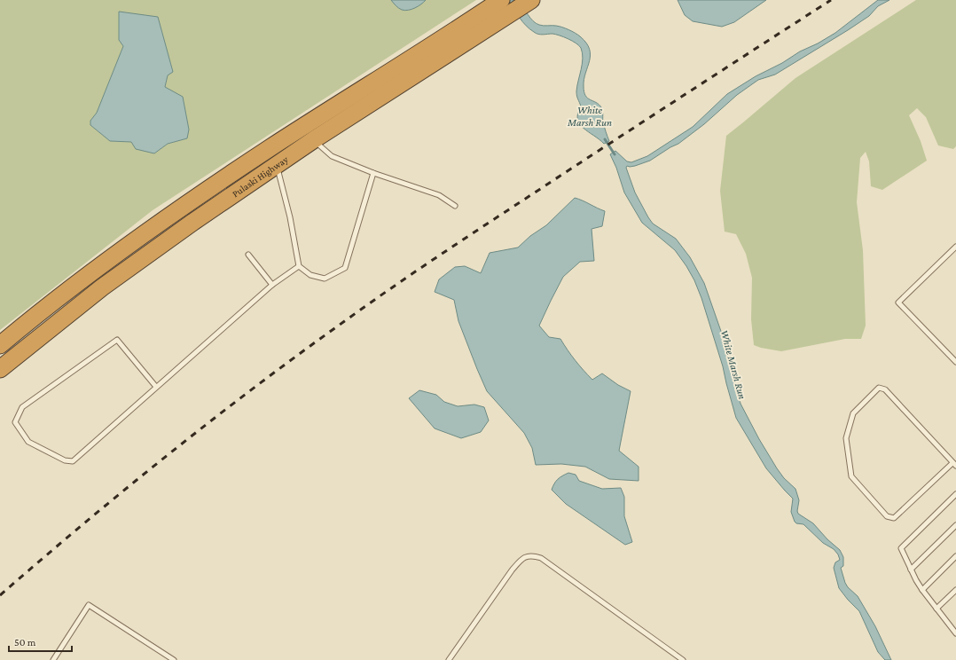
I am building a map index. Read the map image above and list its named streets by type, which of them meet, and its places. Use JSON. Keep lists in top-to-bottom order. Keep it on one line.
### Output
{"streets":{"highway":["Pulaski Highway"]},"water":["White Marsh Run"],"scale_bar":"50 m"}
